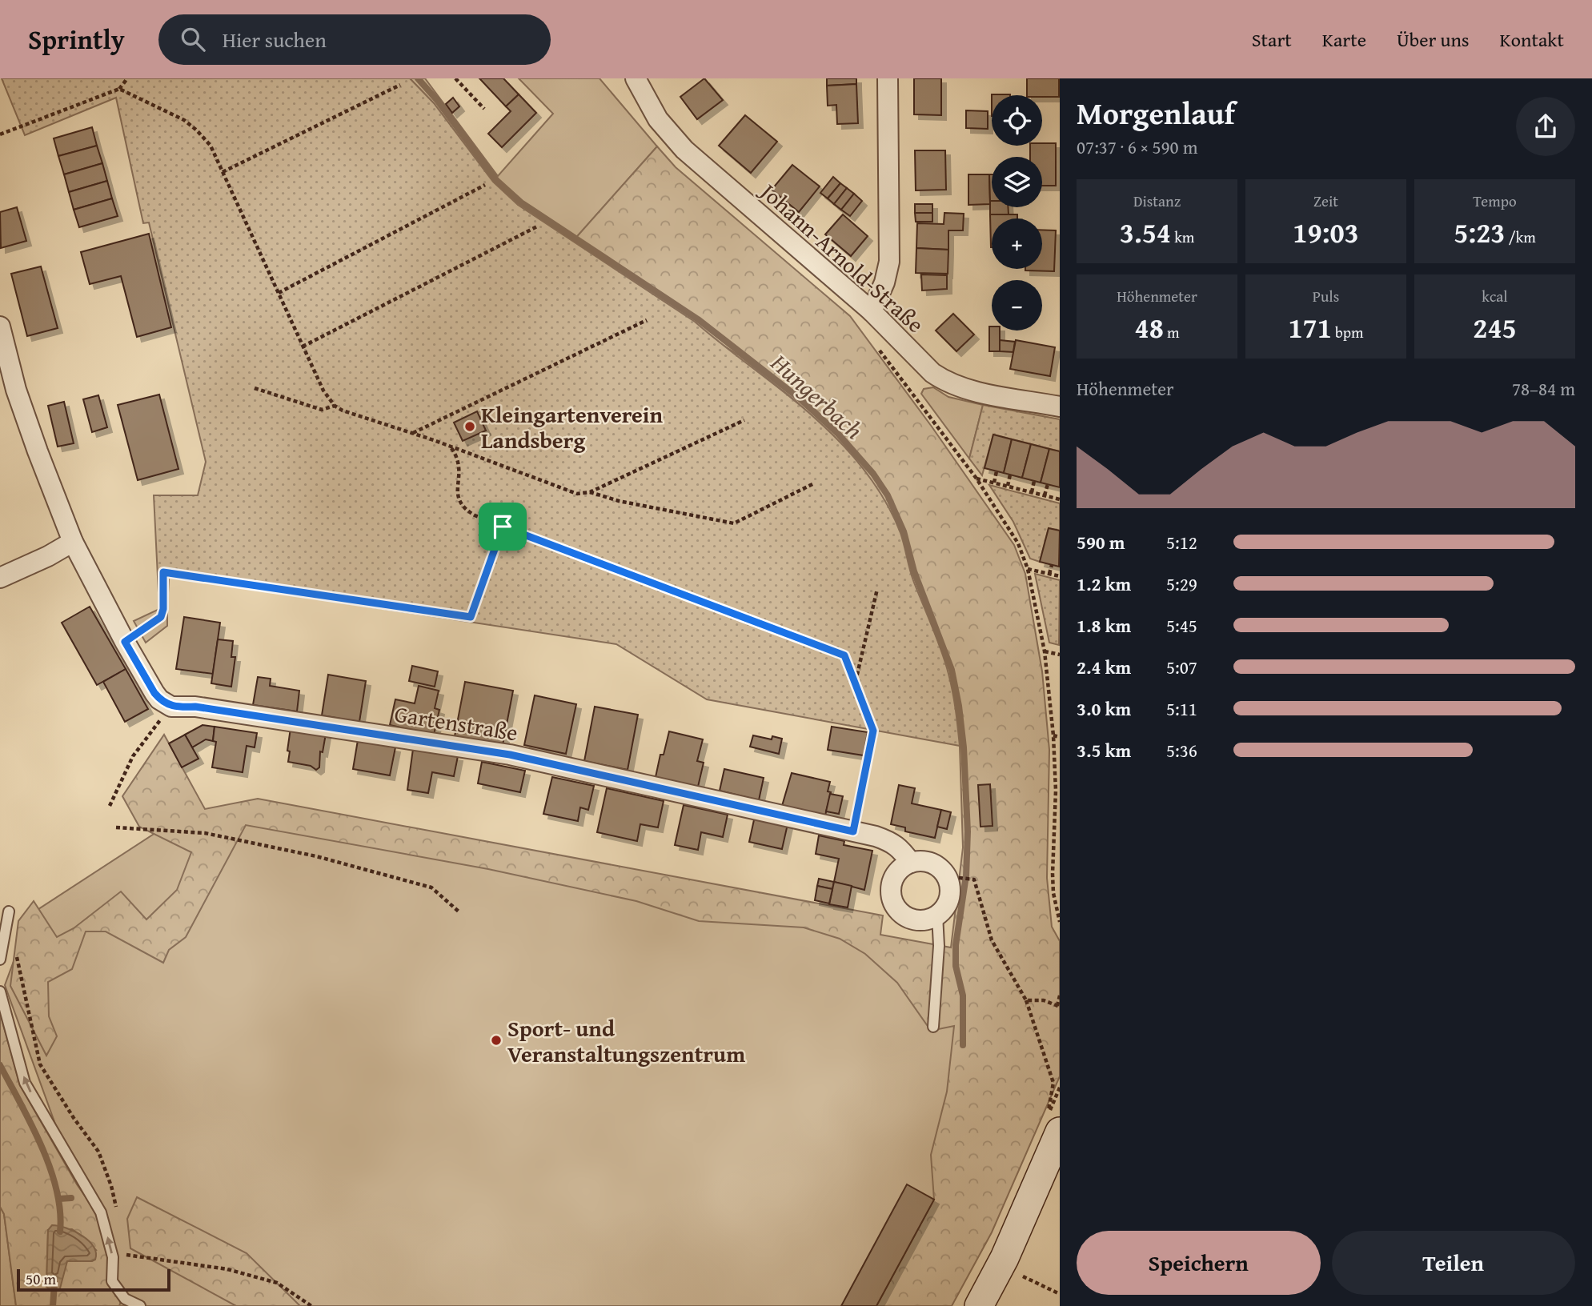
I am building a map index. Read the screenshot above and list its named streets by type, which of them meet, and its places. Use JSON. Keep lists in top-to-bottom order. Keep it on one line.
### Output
{"streets":{"street":["Johann-Arnold-Straße","Gartenstraße"]},"water":["Hungerbach"],"places":["Kleingartenverein Landsberg","Sport- und Veranstaltungszentrum"],"scale_bar":"50 m","page":{"header":"Sprintly","search":"Hier suchen","nav":["Start","Karte","Über uns","Kontakt"],"heading":["Morgenlauf","07:37 · 6 × 590 m"],"map_buttons":["+","−"],"stats":[["Distanz","3.54 km"],["Zeit","19:03"],["Tempo","5:23 /km"],["Höhenmeter","48 m"],["Puls","171 bpm"],["kcal","245"]],"chart":["Höhenmeter","78–84 m"],"list":[{"name":"590 m","note":"5:12"},{"name":"1.2 km","note":"5:29"},{"name":"1.8 km","note":"5:45"},{"name":"2.4 km","note":"5:07"},{"name":"3.0 km","note":"5:11"},{"name":"3.5 km","note":"5:36"}],"buttons":["Speichern","Teilen"],"scale":"50 m"}}
